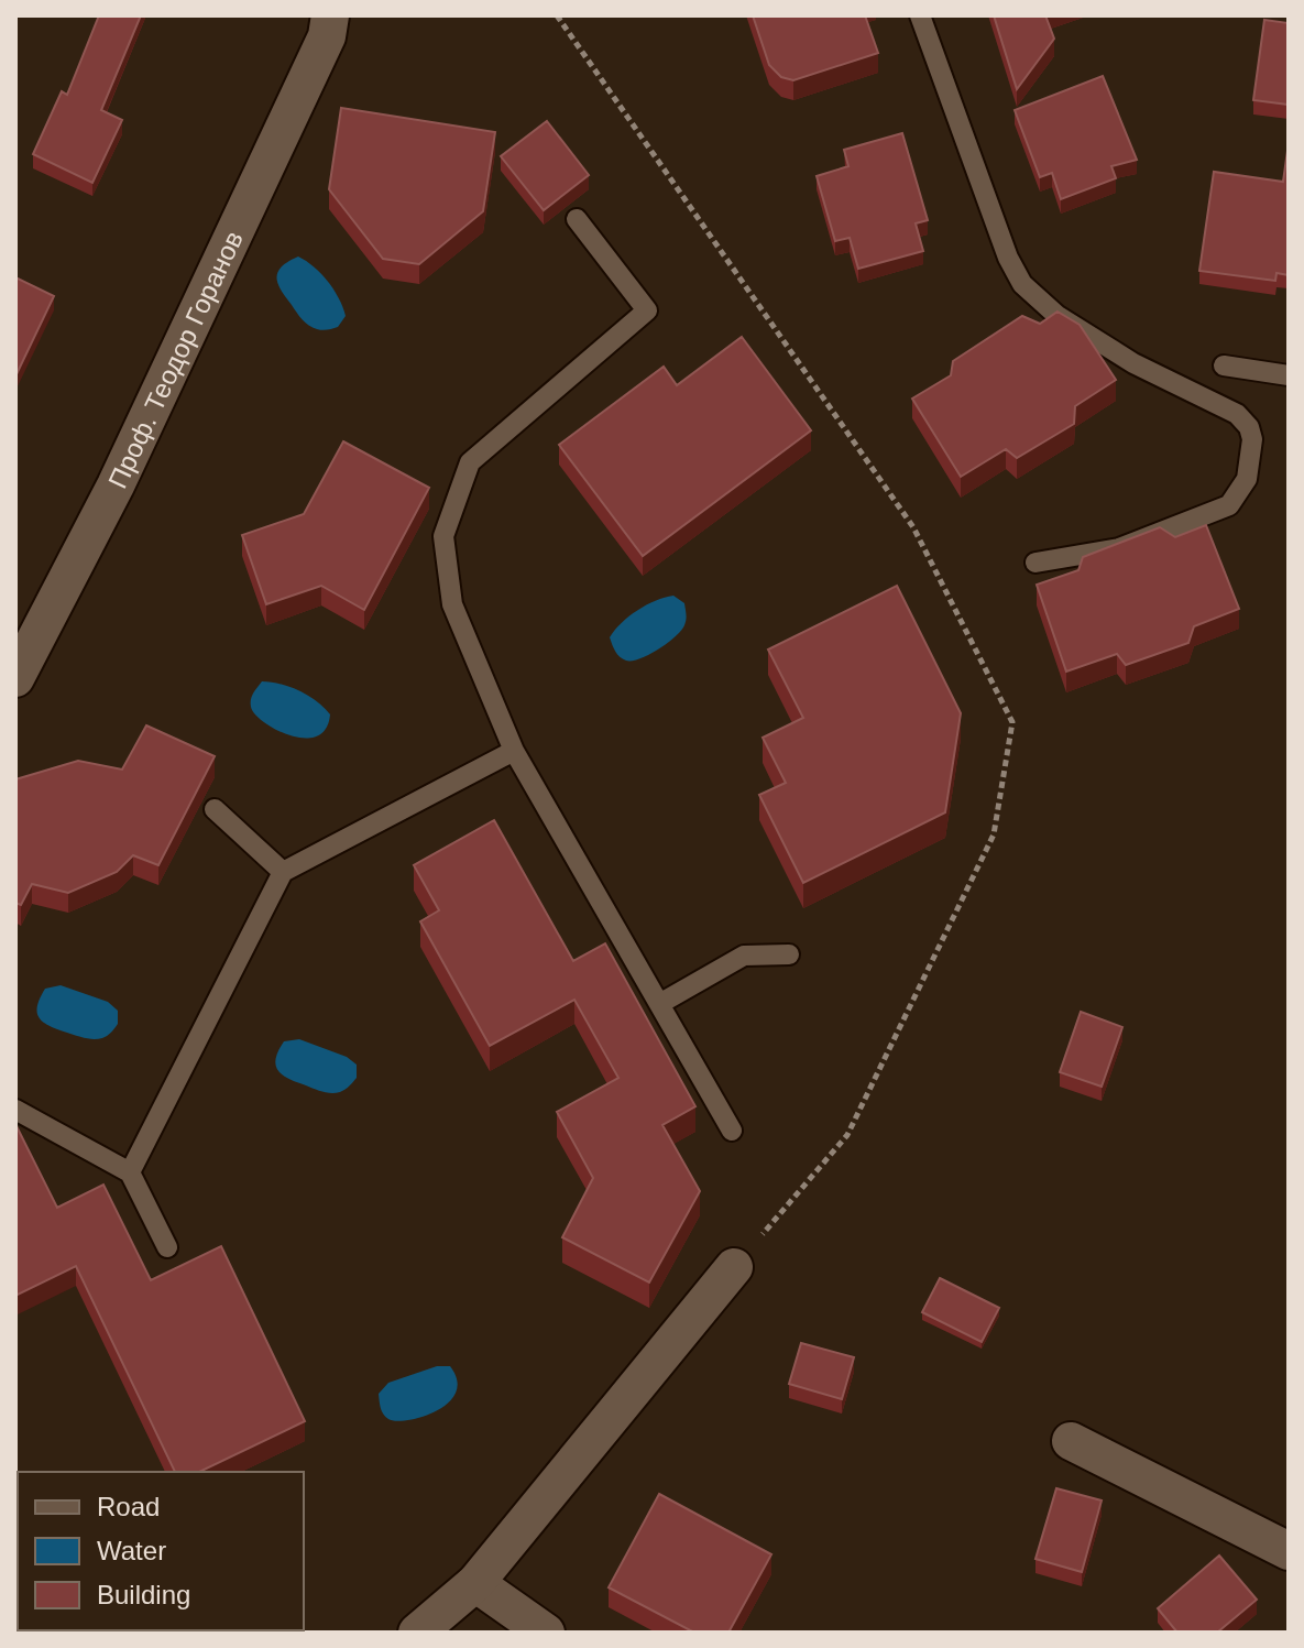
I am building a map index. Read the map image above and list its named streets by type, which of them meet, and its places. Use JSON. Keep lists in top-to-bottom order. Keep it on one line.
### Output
{"streets":{"street":["Проф. Теодор Горанов"]},"legend":["Road","Water","Building"]}
